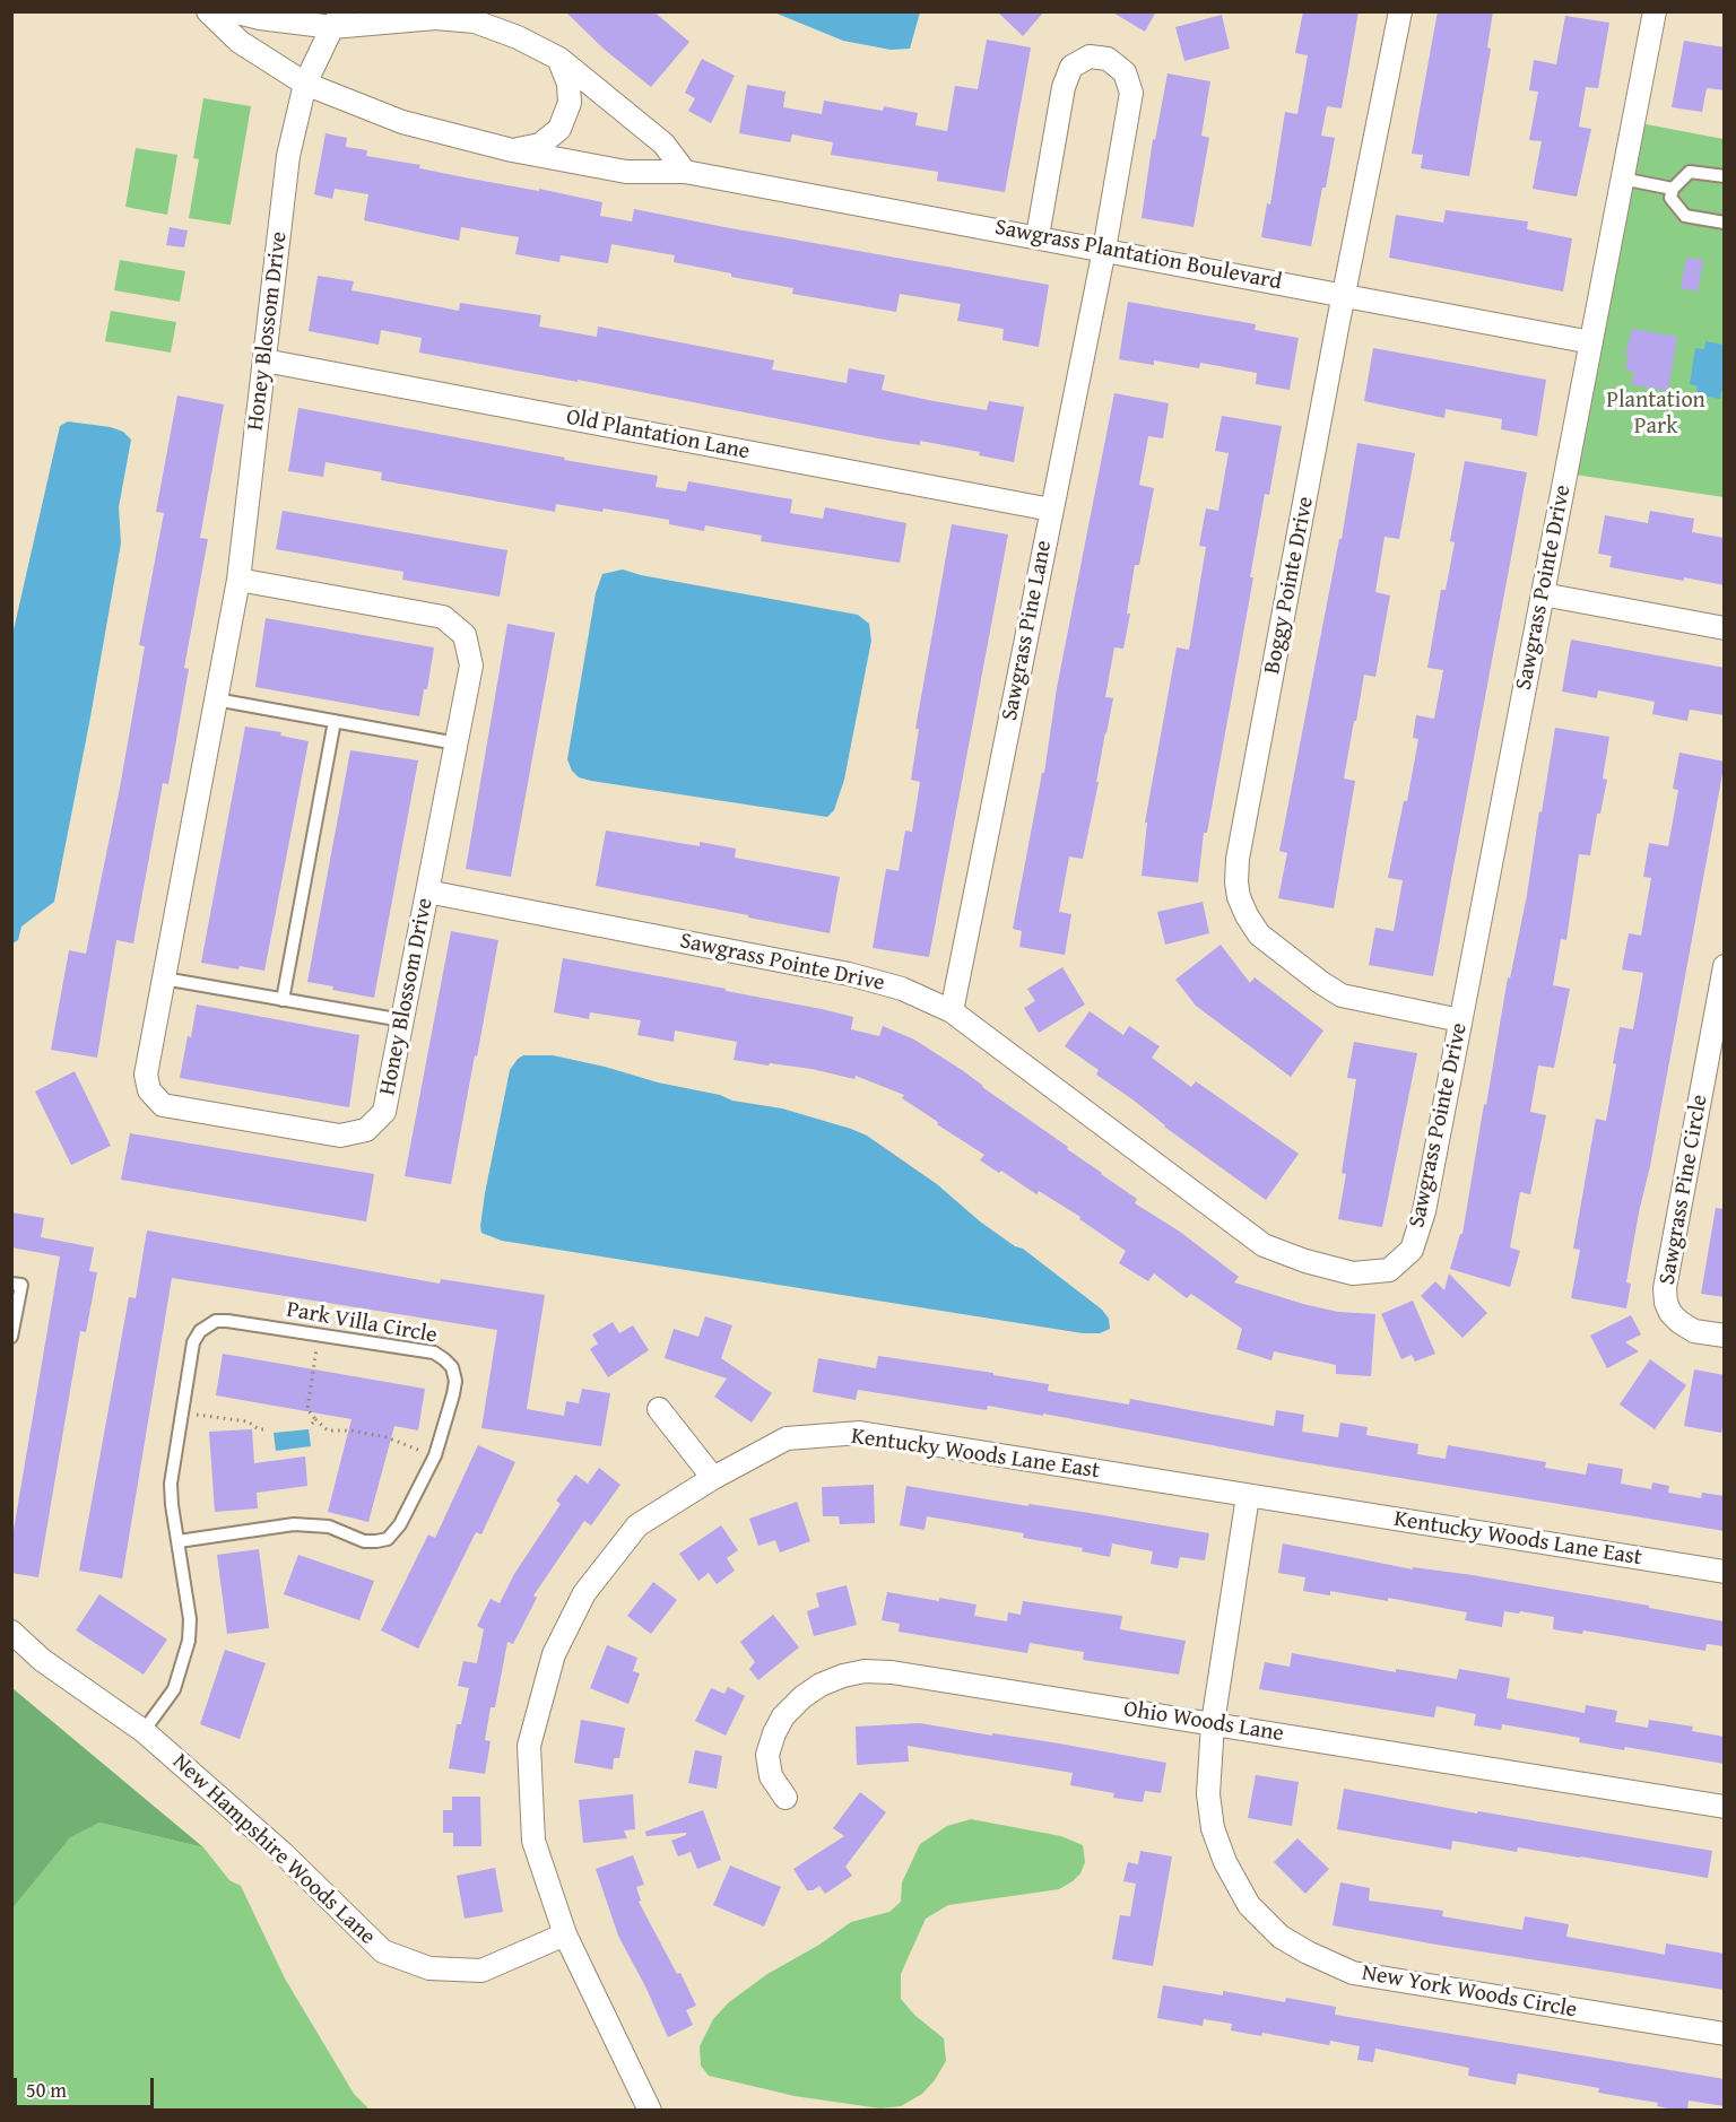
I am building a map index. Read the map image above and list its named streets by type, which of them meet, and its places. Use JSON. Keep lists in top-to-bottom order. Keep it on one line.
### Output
{"streets":{"street":["Sawgrass Plantation Boulevard","Honey Blossom Drive","Old Plantation Lane","Boggy Pointe Drive","Sawgrass Pointe Drive","Sawgrass Pine Lane","Sawgrass Pine Circle","Kentucky Woods Lane East","Ohio Woods Lane","New Hampshire Woods Lane","New York Woods Circle"],"lane":["Park Villa Circle"]},"crossings":[["Sawgrass Plantation Boulevard","Honey Blossom Drive"],["Sawgrass Plantation Boulevard","Boggy Pointe Drive"],["Sawgrass Plantation Boulevard","Sawgrass Pointe Drive"],["Sawgrass Plantation Boulevard","Sawgrass Pine Lane"],["Honey Blossom Drive","Old Plantation Lane"],["Honey Blossom Drive","Sawgrass Pointe Drive"],["Old Plantation Lane","Sawgrass Pine Lane"],["Boggy Pointe Drive","Sawgrass Pointe Drive"],["Sawgrass Pointe Drive","Sawgrass Pine Lane"],["Park Villa Circle","New Hampshire Woods Lane"],["Kentucky Woods Lane East","New Hampshire Woods Lane"],["Kentucky Woods Lane East","New York Woods Circle"],["Ohio Woods Lane","New York Woods Circle"]],"parks":["Plantation Park"],"scale_bar":"50 m"}
